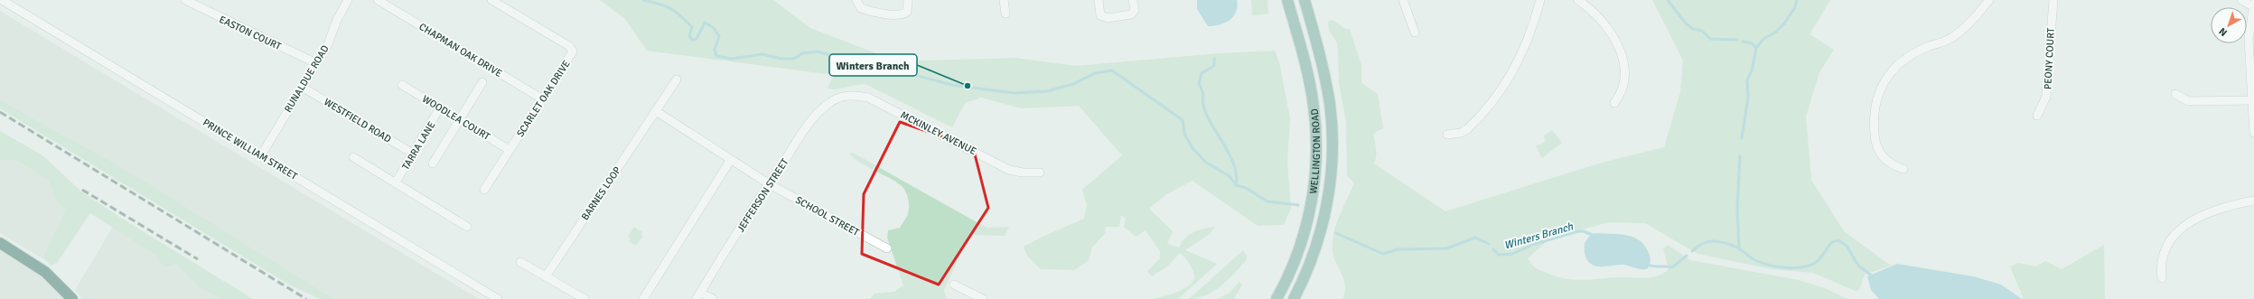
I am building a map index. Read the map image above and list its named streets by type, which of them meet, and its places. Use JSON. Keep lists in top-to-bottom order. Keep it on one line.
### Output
{"streets":{"main road":["WELLINGTON ROAD"],"street":["EASTON COURT","CHAPMAN OAK DRIVE","PEONY COURT","RUNALDUE ROAD","SCARLET OAK DRIVE","WOODLEA COURT","WESTFIELD ROAD","MCKINLEY AVENUE","TARRA LANE","PRINCE WILLIAM STREET","BARNES LOOP","JEFFERSON STREET","SCHOOL STREET"]},"crossings":[["EASTON COURT","RUNALDUE ROAD"],["CHAPMAN OAK DRIVE","SCARLET OAK DRIVE"],["RUNALDUE ROAD","WESTFIELD ROAD"],["RUNALDUE ROAD","PRINCE WILLIAM STREET"],["SCARLET OAK DRIVE","WOODLEA COURT"],["WOODLEA COURT","TARRA LANE"],["WESTFIELD ROAD","TARRA LANE"],["MCKINLEY AVENUE","JEFFERSON STREET"],["JEFFERSON STREET","SCHOOL STREET"]],"water":["Winters Branch"],"places":["Winters Branch"],"north":"bottom left"}
